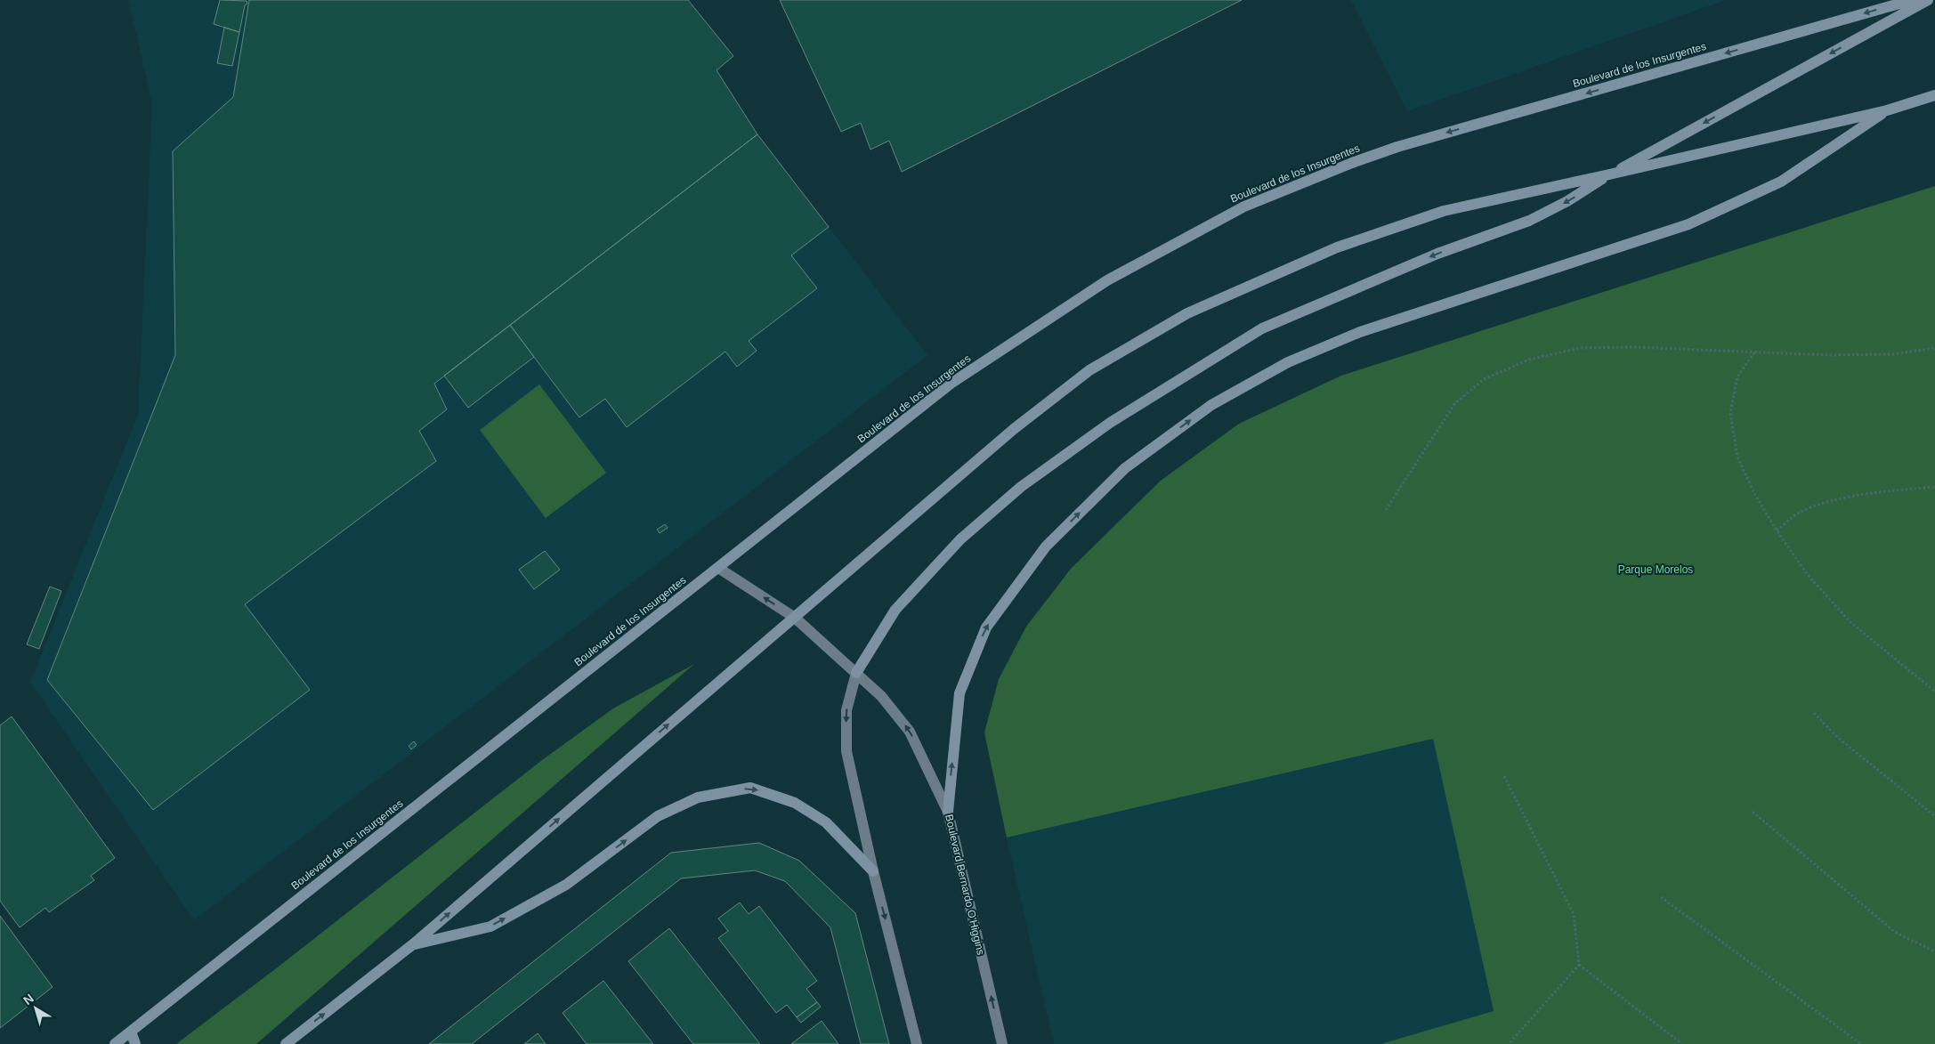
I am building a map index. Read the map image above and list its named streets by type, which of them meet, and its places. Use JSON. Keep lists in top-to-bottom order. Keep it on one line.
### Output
{"streets":{"main road":["Boulevard de los Insurgentes","Boulevard Bernardo O'Higgins"]},"crossings":[["Boulevard de los Insurgentes","Boulevard Bernardo O'Higgins"]],"parks":["Parque Morelos"],"north":"top left"}
